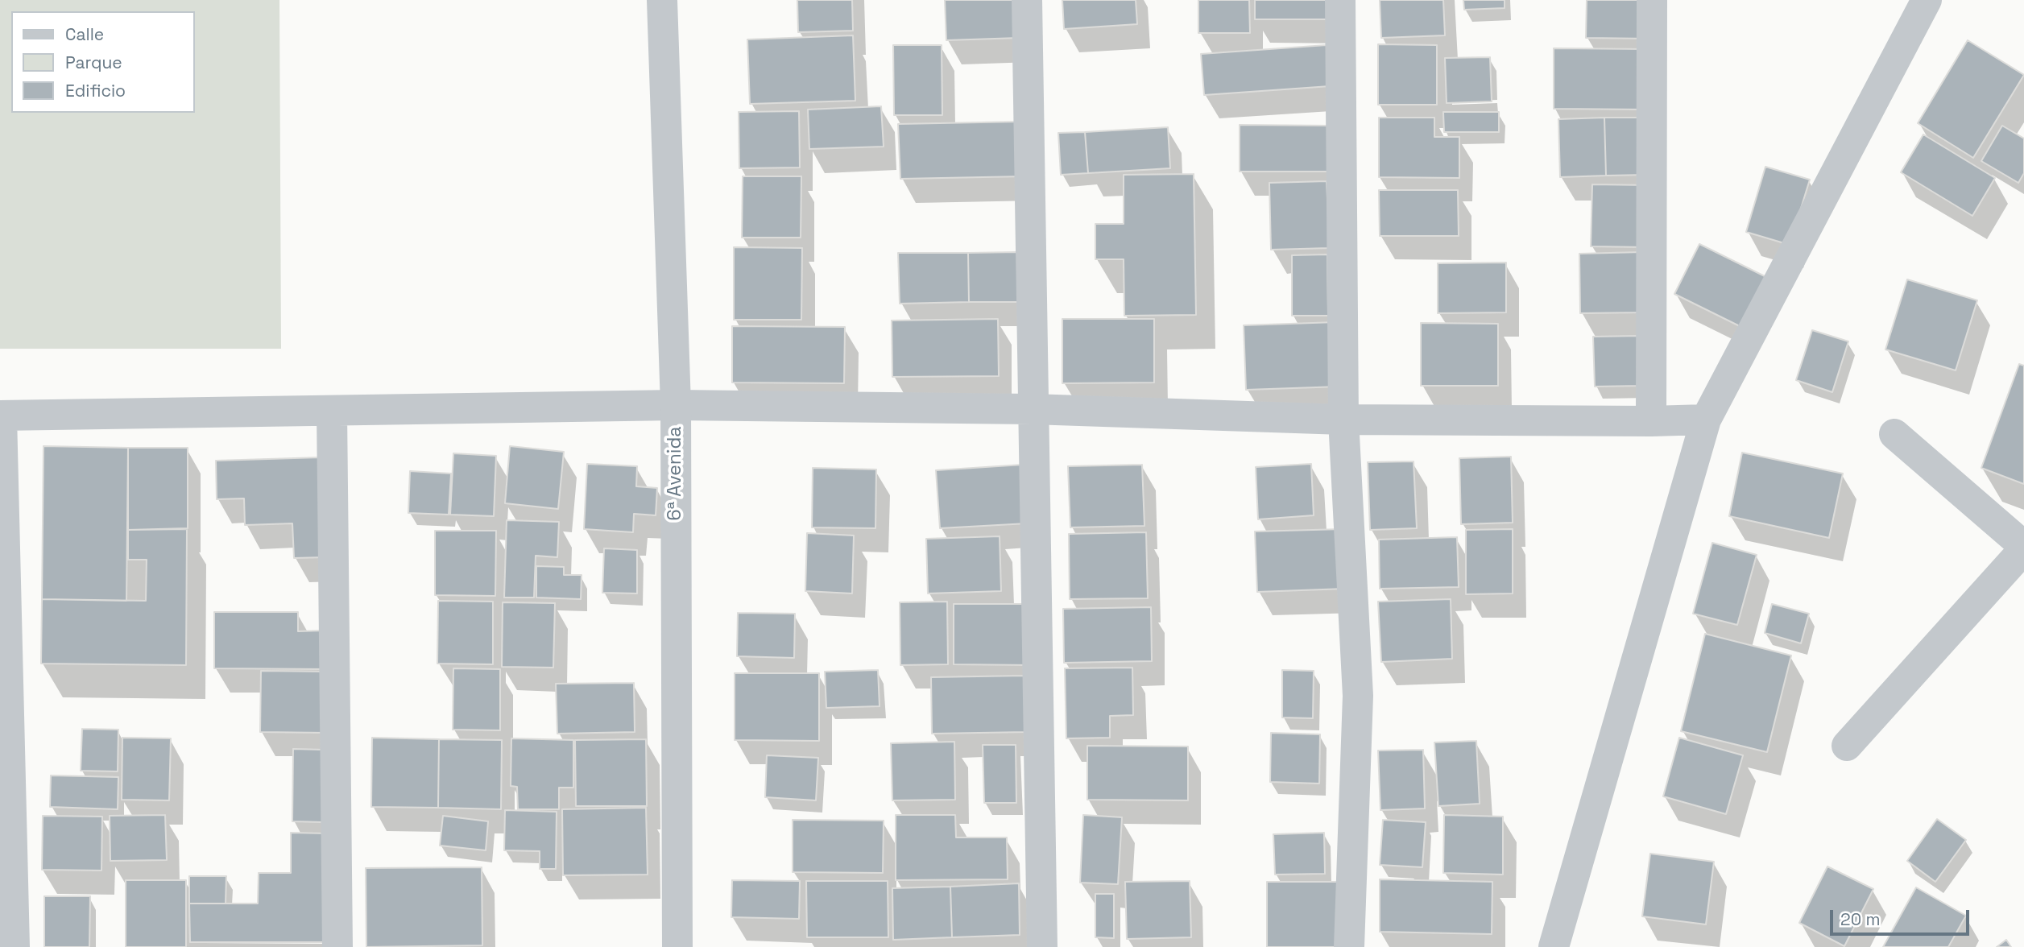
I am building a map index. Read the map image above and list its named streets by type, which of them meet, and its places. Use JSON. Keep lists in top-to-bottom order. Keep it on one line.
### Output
{"streets":{"street":["6ª Avenida"]},"legend":["Calle","Parque","Edificio"],"scale_bar":"20 m"}
